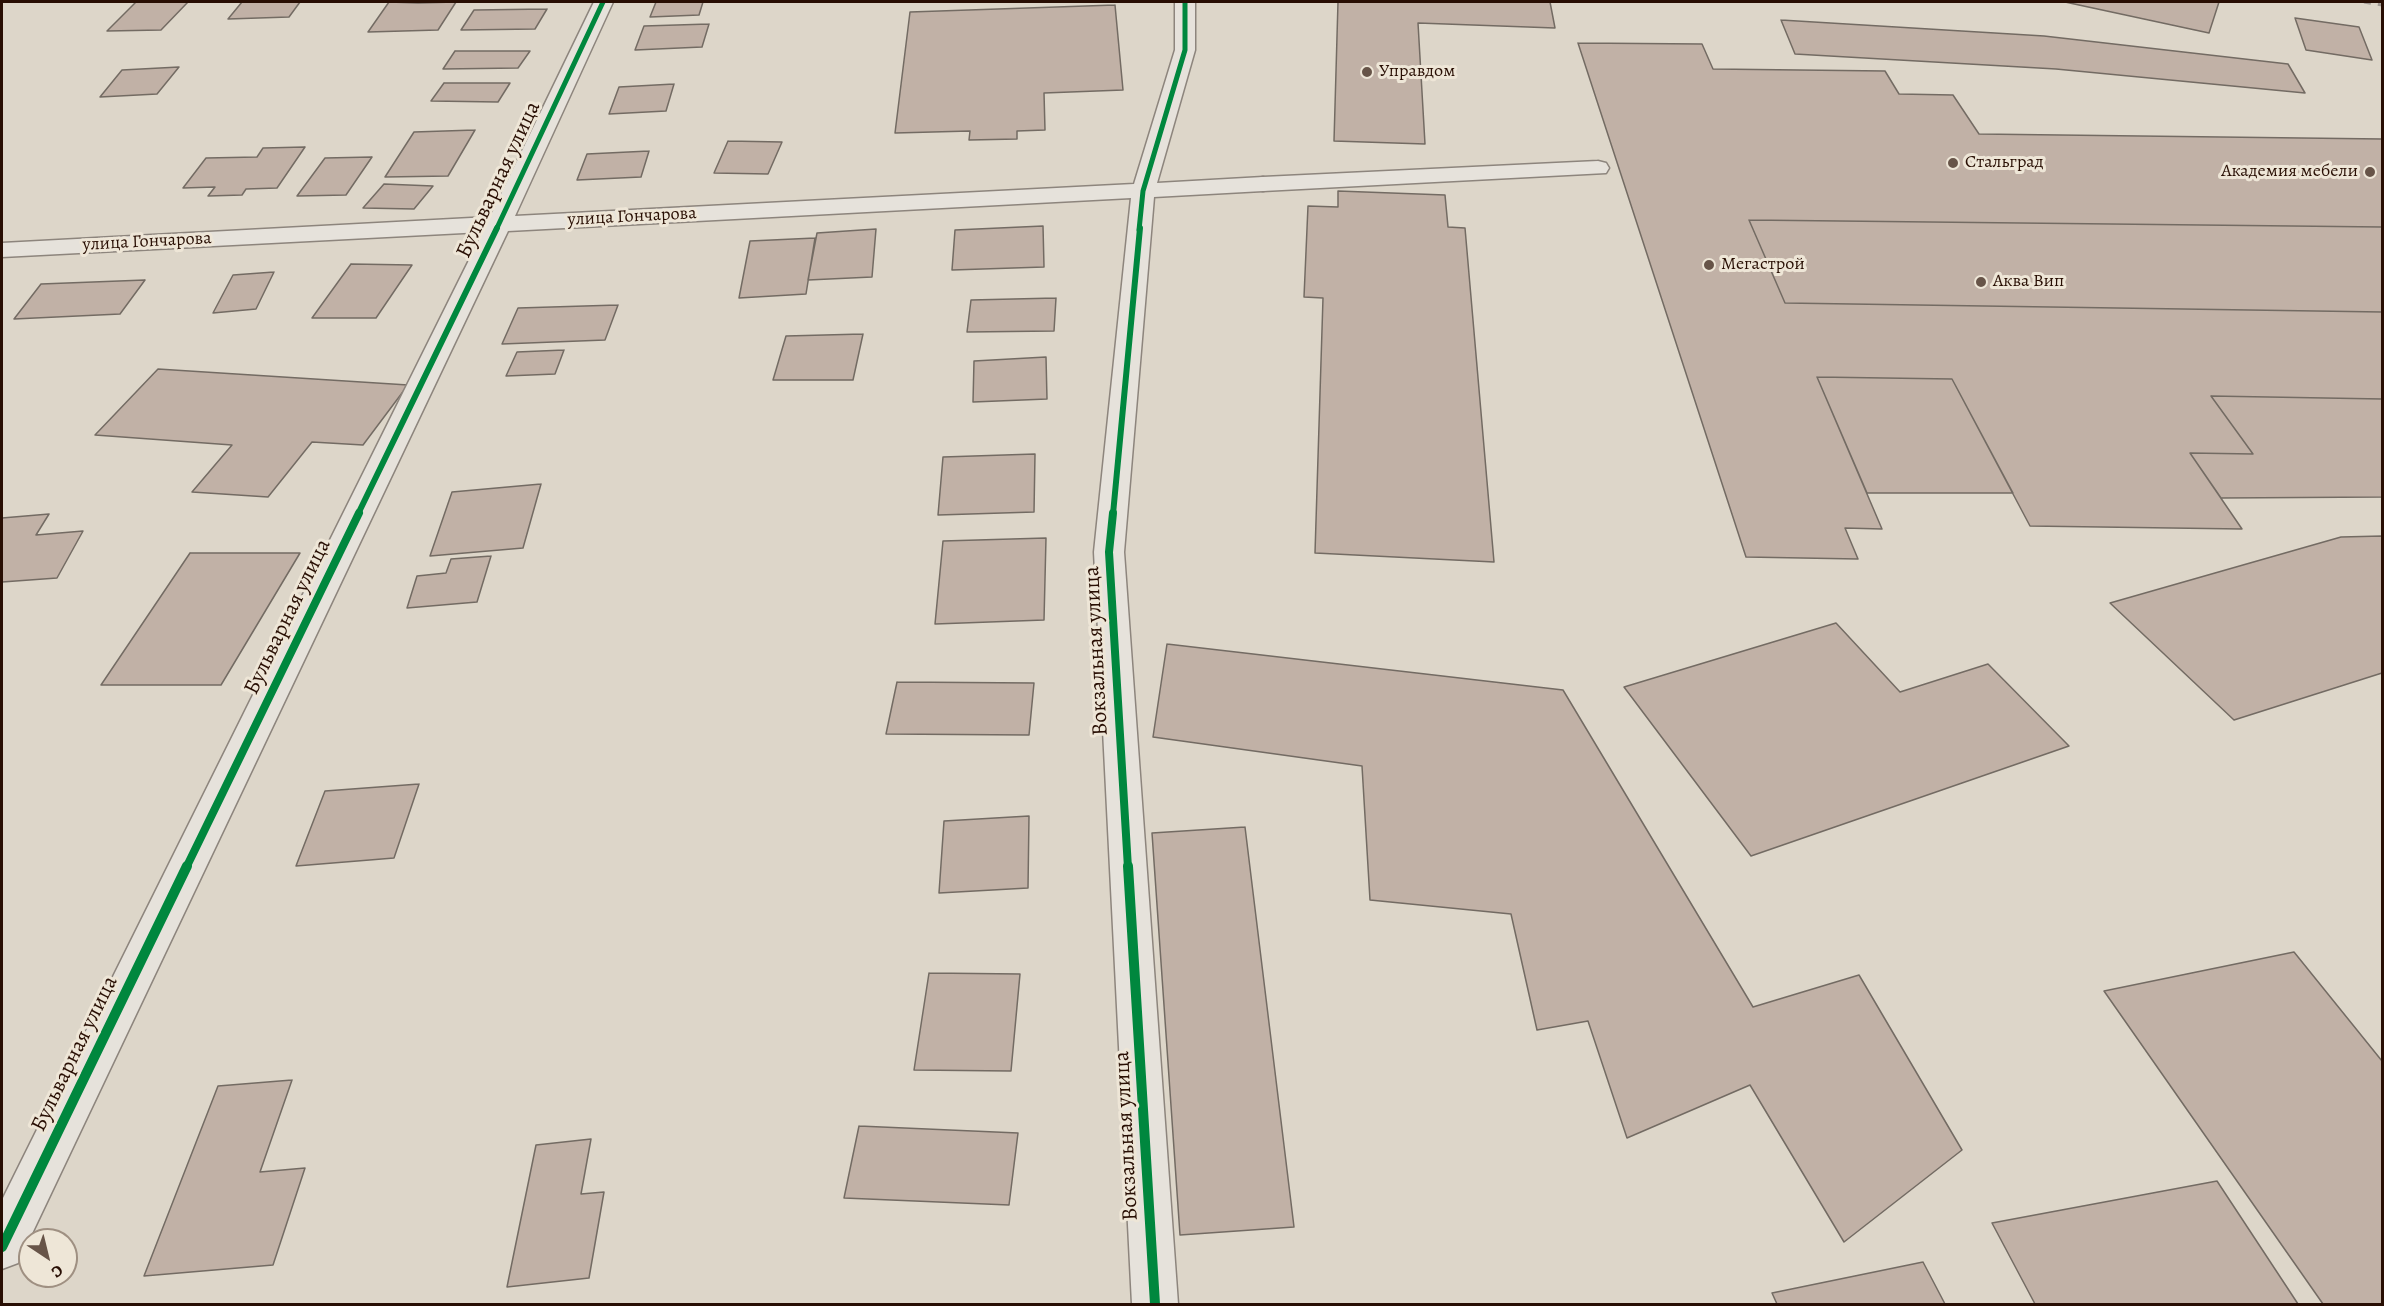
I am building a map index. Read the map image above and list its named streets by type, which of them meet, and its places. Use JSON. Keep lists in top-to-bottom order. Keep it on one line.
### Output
{"streets":{"street":["Бульварная улица","улица Гончарова","Вокзальная улица"]},"crossings":[["Бульварная улица","улица Гончарова"],["улица Гончарова","Вокзальная улица"]],"places":["Управдом","Стальград","Академия мебели","Мегастрой","Аква Вип"],"north":"bottom right"}
